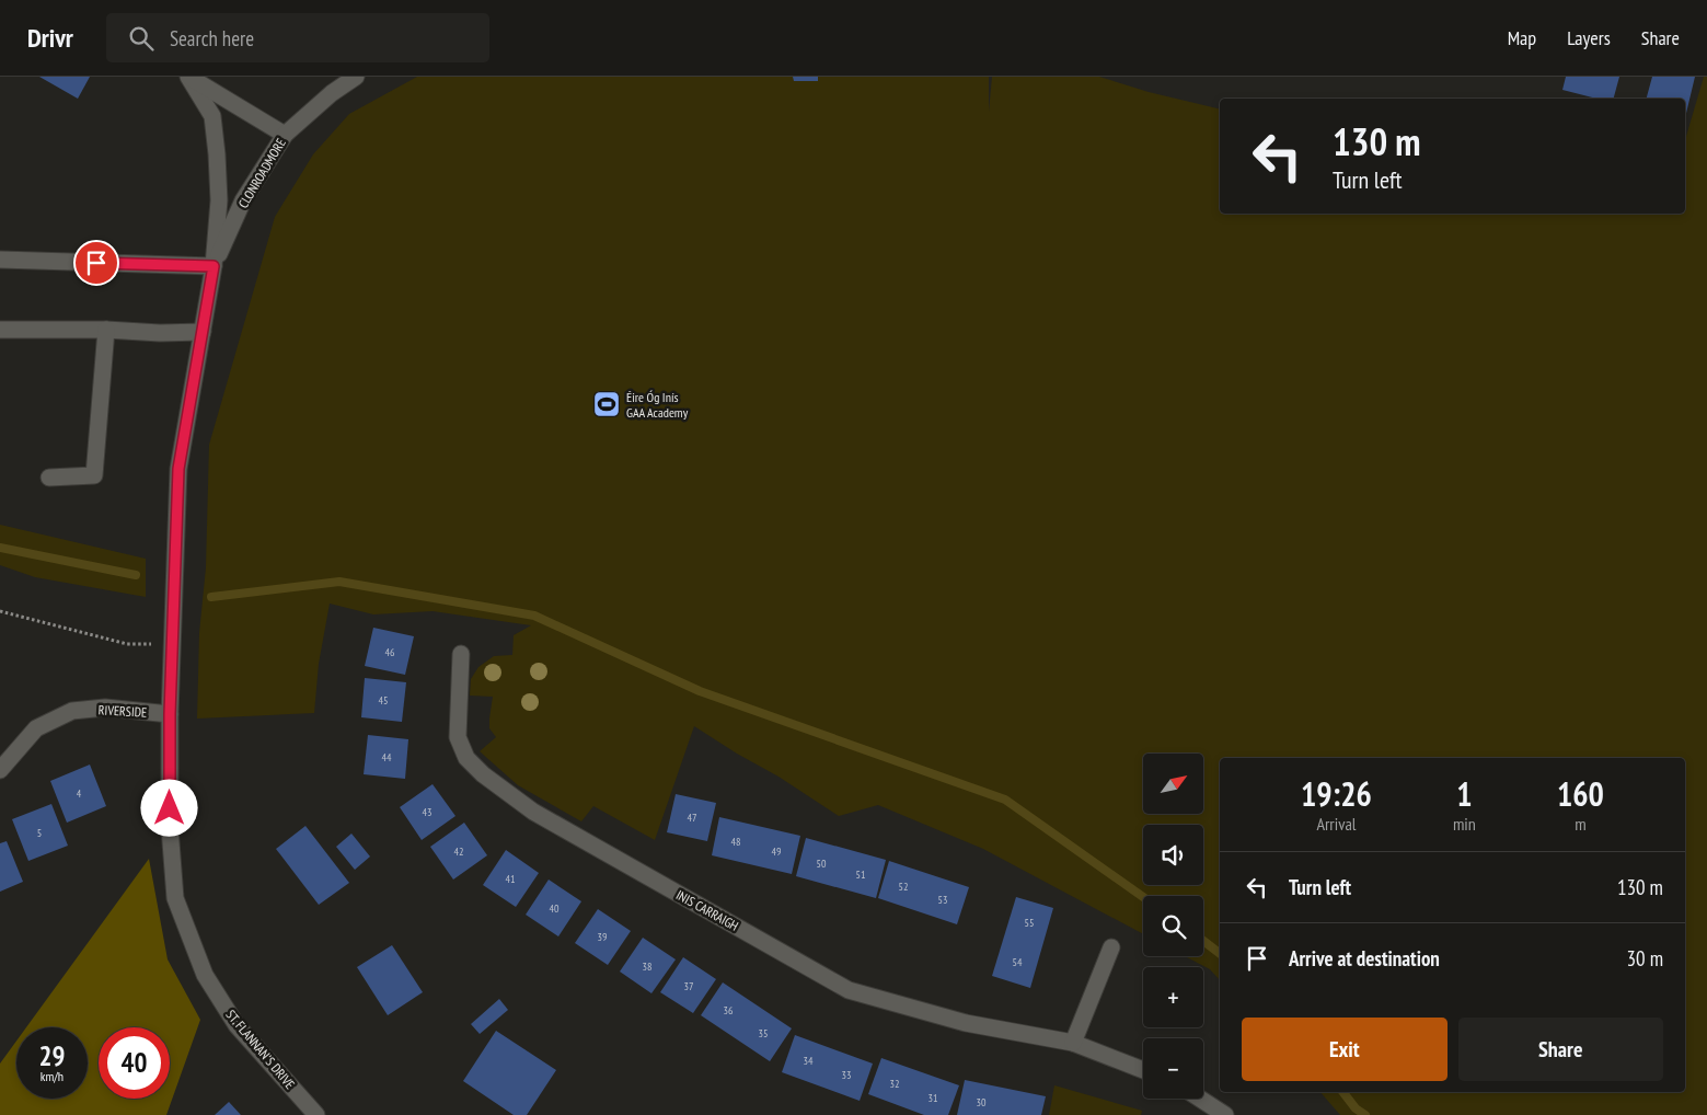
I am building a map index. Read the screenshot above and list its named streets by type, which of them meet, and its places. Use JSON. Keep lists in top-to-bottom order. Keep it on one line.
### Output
{"streets":{"street":["CLONROADMORE","RIVERSIDE","INIS CARRAIGH","ST. FLANNAN'S DRIVE"]},"crossings":[["CLONROADMORE","ST. FLANNAN'S DRIVE"],["RIVERSIDE","ST. FLANNAN'S DRIVE"]],"places":{"sports":["Éire Óg Inís GAA Academy"]},"house_numbers":["46","45","44","4","43","47","5","48","42","49","50","51","41","52","53","40","55","39","54","38","37","36","35","34","33","32","31","30"],"north":"top right","page":{"header":"Drivr","search":"Search here","nav":["Map","Layers","Share"],"turn":["130 m","Turn left"],"map_buttons":["+","−"],"eta":["19:26","Arrival","1","min","160","m"],"list":[{"name":"Turn left","value":"130 m"},{"name":"Arrive at destination","value":"30 m"}],"buttons":["Exit","Share"],"speed":"29 km/h","limit":"40"}}
